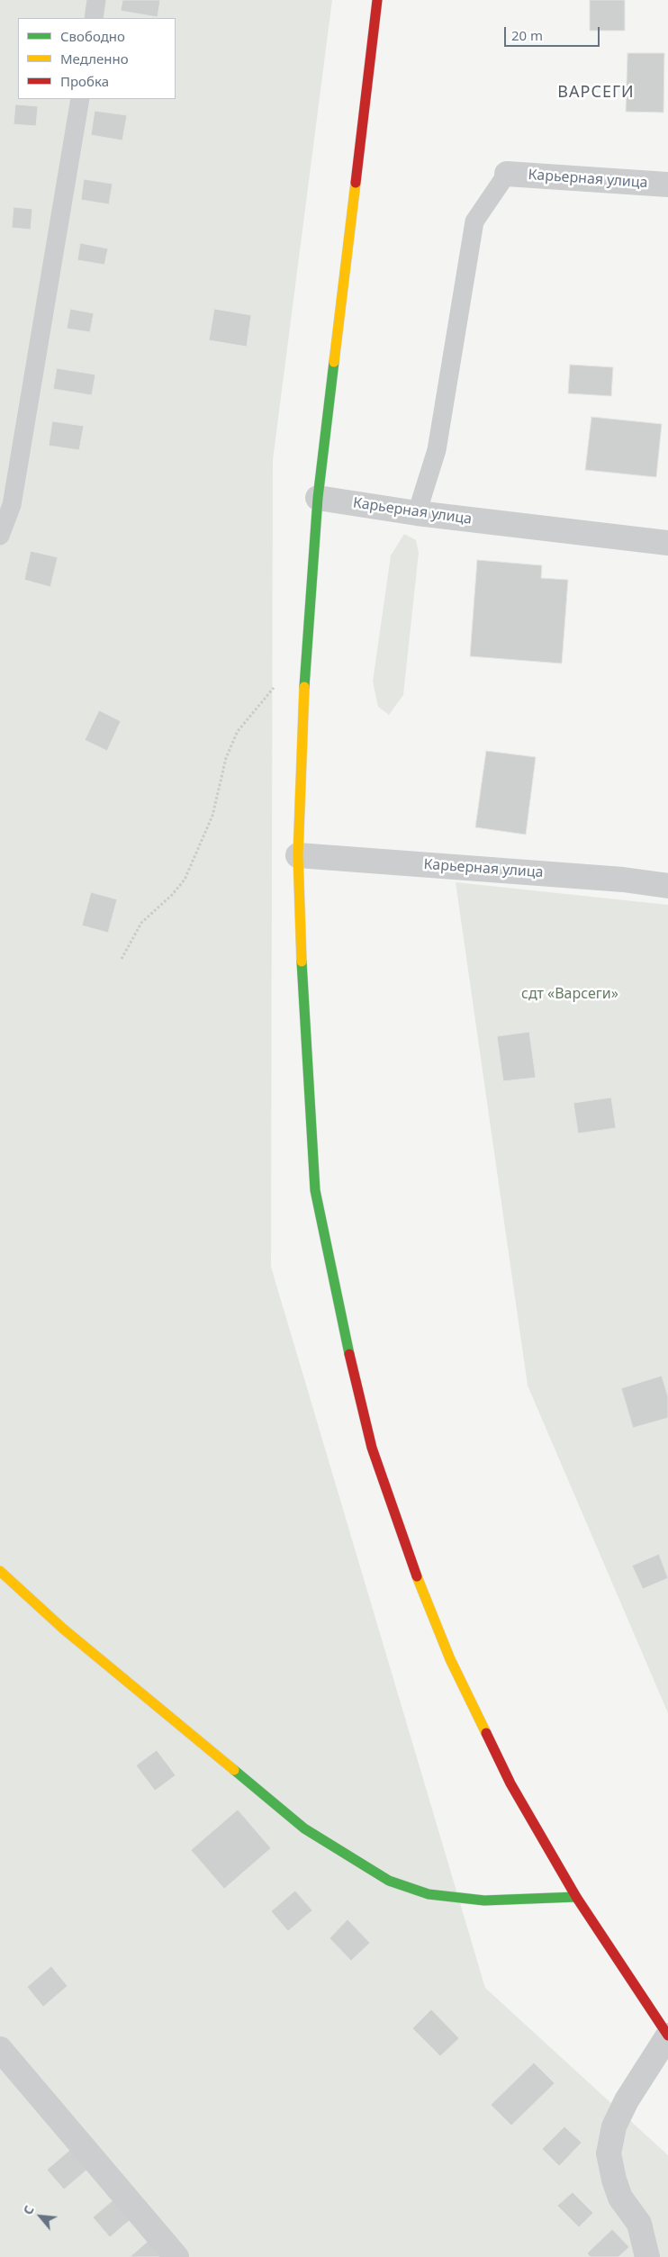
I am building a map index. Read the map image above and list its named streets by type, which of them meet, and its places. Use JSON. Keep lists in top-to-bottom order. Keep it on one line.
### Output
{"streets":{"street":["Карьерная улица"]},"districts":["ВАРСЕГИ"],"parks":["сдт «Варсеги»"],"legend":["Свободно","Медленно","Пробка"],"scale_bar":"20 m","north":"top left"}
